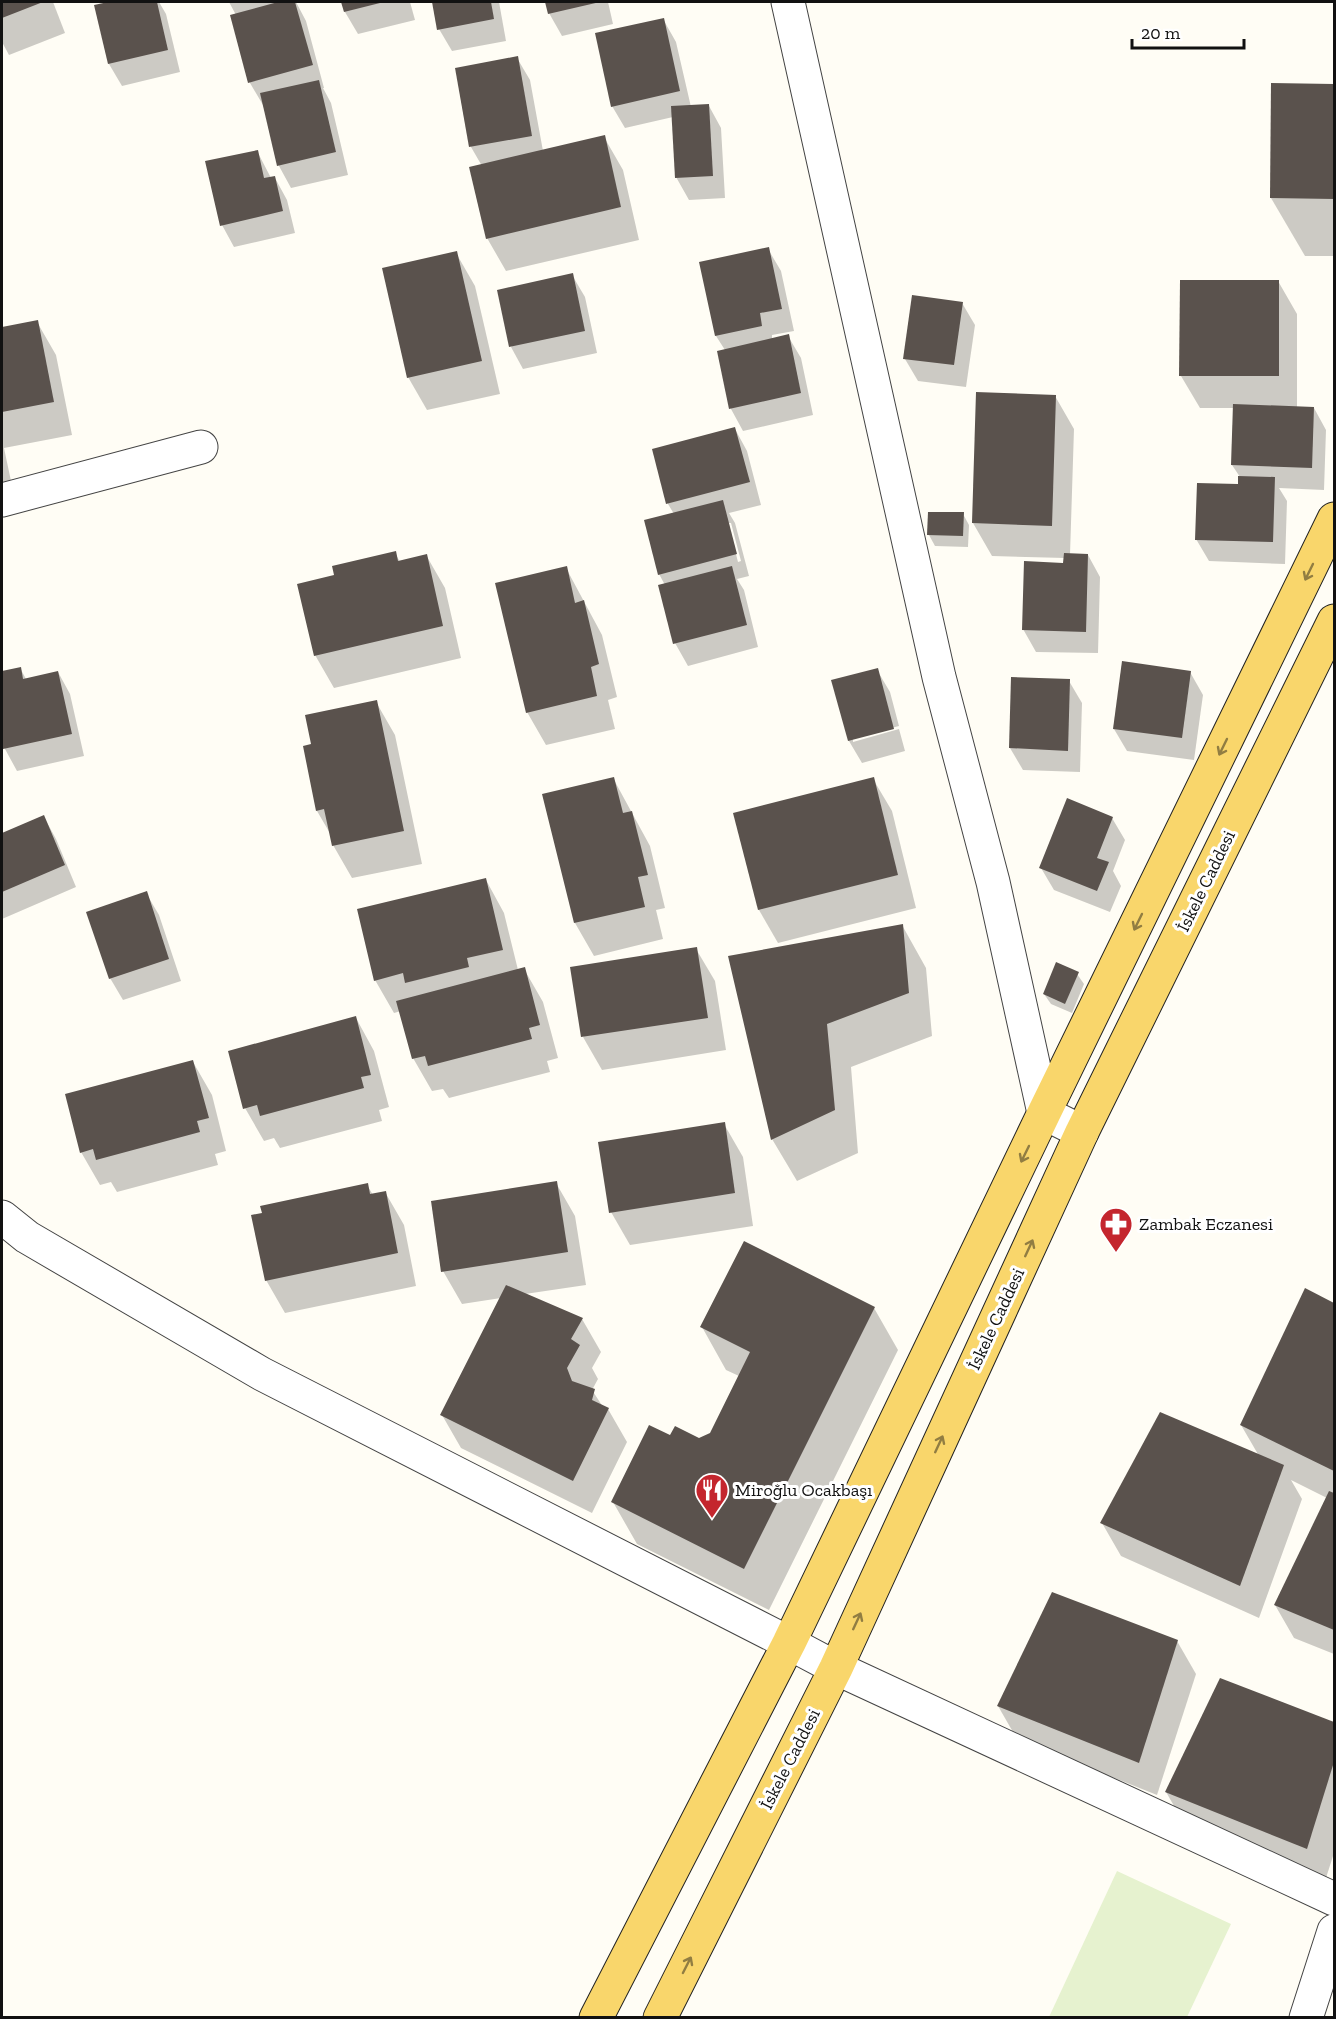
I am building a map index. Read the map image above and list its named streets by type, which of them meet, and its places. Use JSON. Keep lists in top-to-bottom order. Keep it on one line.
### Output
{"streets":{"main road":["İskele Caddesi"]},"places":{"pharmacy":["Zambak Eczanesi"],"restaurant":["Miroğlu Ocakbaşı"]},"scale_bar":"20 m"}
